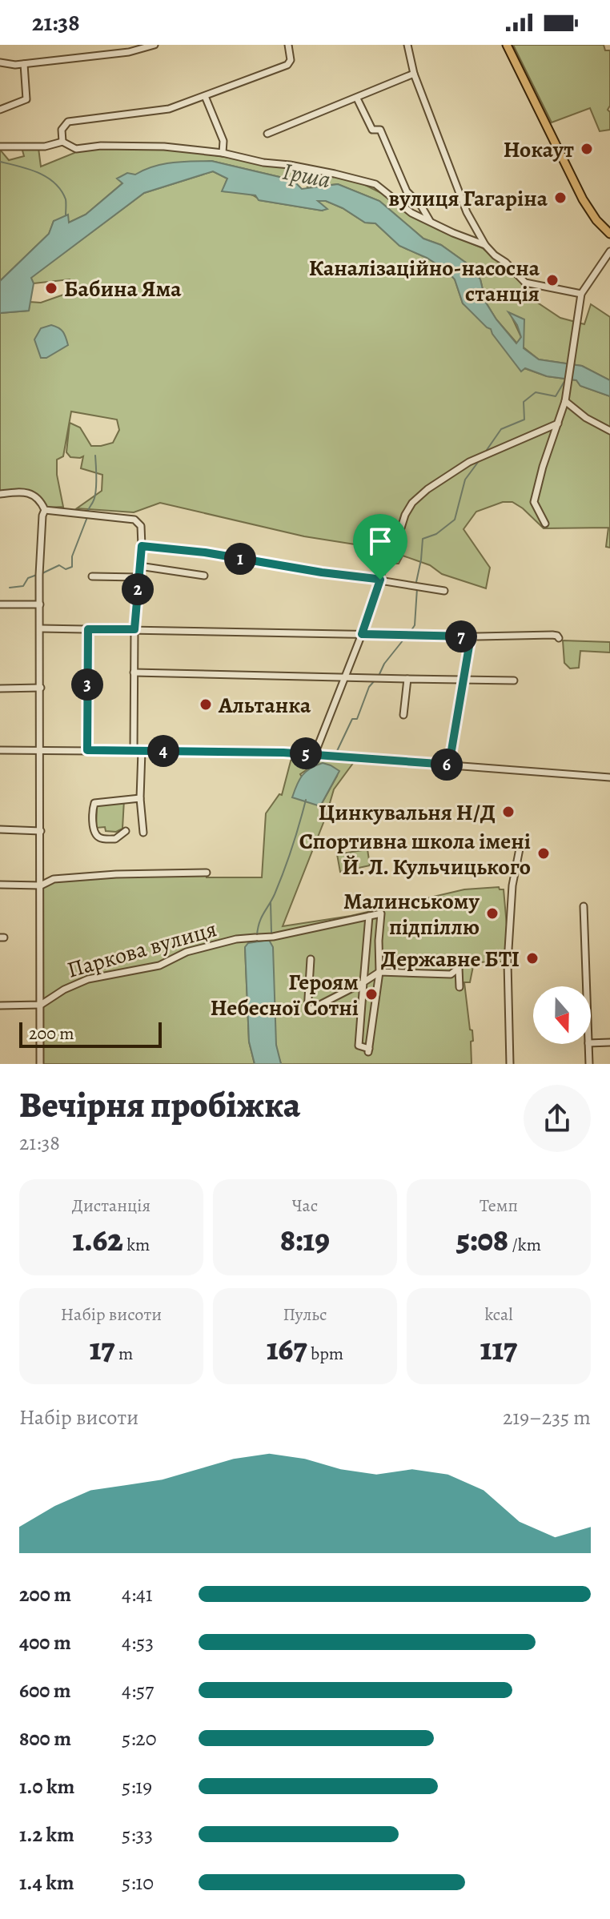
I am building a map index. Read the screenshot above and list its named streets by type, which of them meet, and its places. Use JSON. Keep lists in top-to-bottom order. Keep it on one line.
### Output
{"streets":{"street":["Паркова вулиця"]},"water":["Ірша"],"places":["Нокаут","вулиця Гагаріна","Каналізаційно-насосна станція","Бабина Яма","Альтанка","Цинкувальня Н/Д","Спортивна школа імені Й. Л. Кульчицького","Малинському підпіллю","Державне БТІ","Героям Небесної Сотні"],"scale_bar":"200 m","north":"bottom","page":{"status":"21:38","pins":["1","2","7","3","4","5","6"],"scale":"200 m","heading":["Вечірня пробіжка","21:38"],"stats":[["Дистанція","1.62 km"],["Час","8:19"],["Темп","5:08 /km"],["Набір висоти","17 m"],["Пульс","167 bpm"],["kcal","117"]],"chart":["Набір висоти","219–235 m"],"list":[{"name":"200 m","note":"4:41"},{"name":"400 m","note":"4:53"},{"name":"600 m","note":"4:57"},{"name":"800 m","note":"5:20"},{"name":"1.0 km","note":"5:19"},{"name":"1.2 km","note":"5:33"},{"name":"1.4 km","note":"5:10"}]}}
